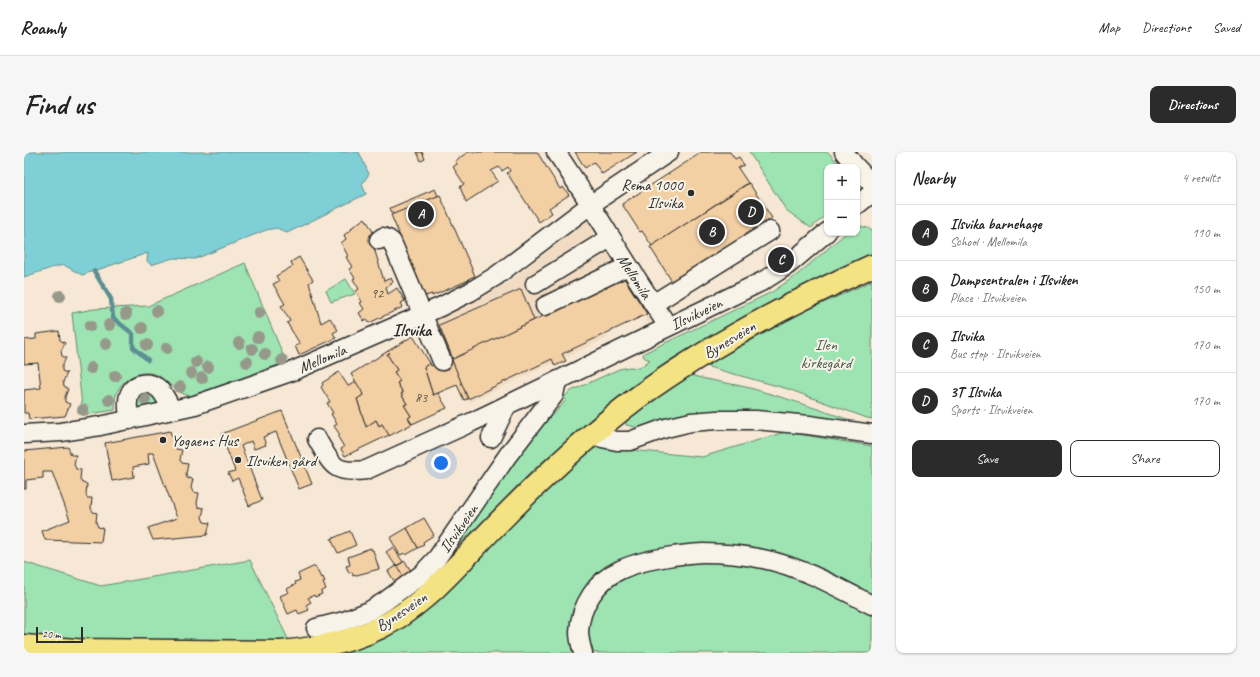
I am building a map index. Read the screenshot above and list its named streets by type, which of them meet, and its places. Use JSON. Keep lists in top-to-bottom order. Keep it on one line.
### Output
{"streets":{"main road":["Bynesveien"],"street":["Mellomila","Ilsvikveien"]},"crossings":[["Mellomila","Ilsvikveien"]],"districts":["Ilsvika"],"parks":["Ilen kirkegård"],"places":["Rema 1000 Ilsvika","Yogaens Hus","Ilsviken gård"],"house_numbers":["92","83"],"scale_bar":"20 m","page":{"header":"Roamly","nav":["Map","Directions","Saved"],"buttons":["Directions",["Save","Share"]],"title":"Find us","heading":["Nearby","4 results"],"map_buttons":["+","−"],"pins":["D","A","B","C"],"list":[{"mark":"A","name":"Ilsvika barnehage","note":"School · Mellomila","value":"110 m"},{"mark":"B","name":"Dampsentralen i Ilsviken","note":"Place · Ilsvikveien","value":"150 m"},{"mark":"C","name":"Ilsvika","note":"Bus stop · Ilsvikveien","value":"170 m"},{"mark":"D","name":"3T Ilsvika","note":"Sports · Ilsvikveien","value":"170 m"}],"scale":"20 m"}}
